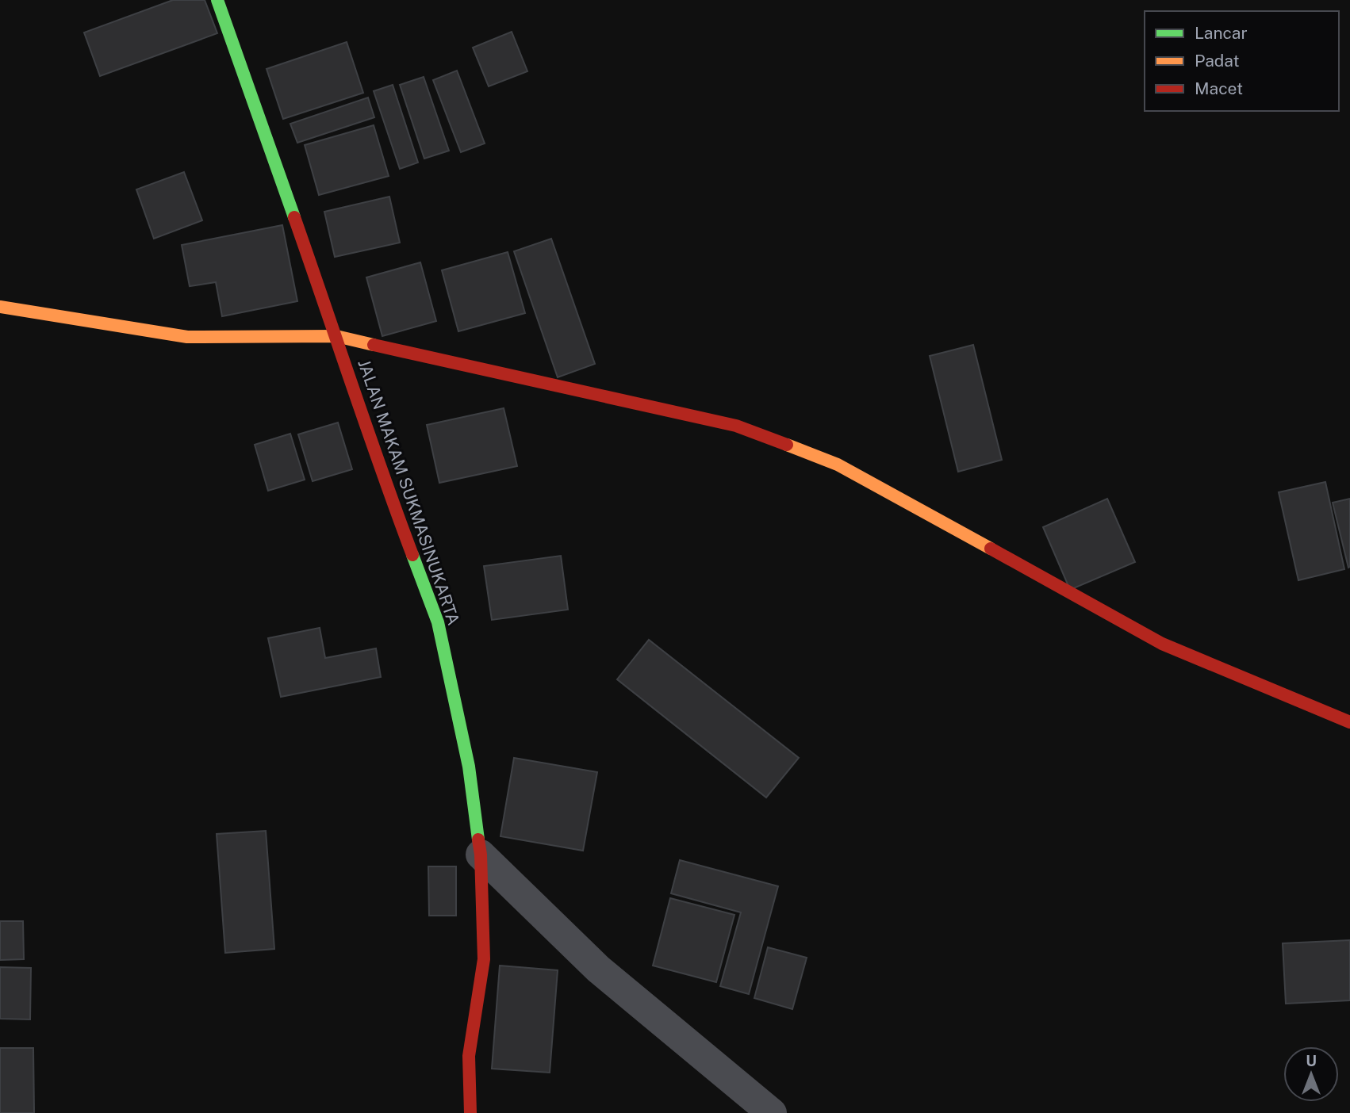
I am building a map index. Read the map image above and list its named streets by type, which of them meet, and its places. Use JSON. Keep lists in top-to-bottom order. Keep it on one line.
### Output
{"streets":{"street":["JALAN MAKAM SUKMASINUKARTA"]},"legend":["Lancar","Padat","Macet"],"north":"top"}
